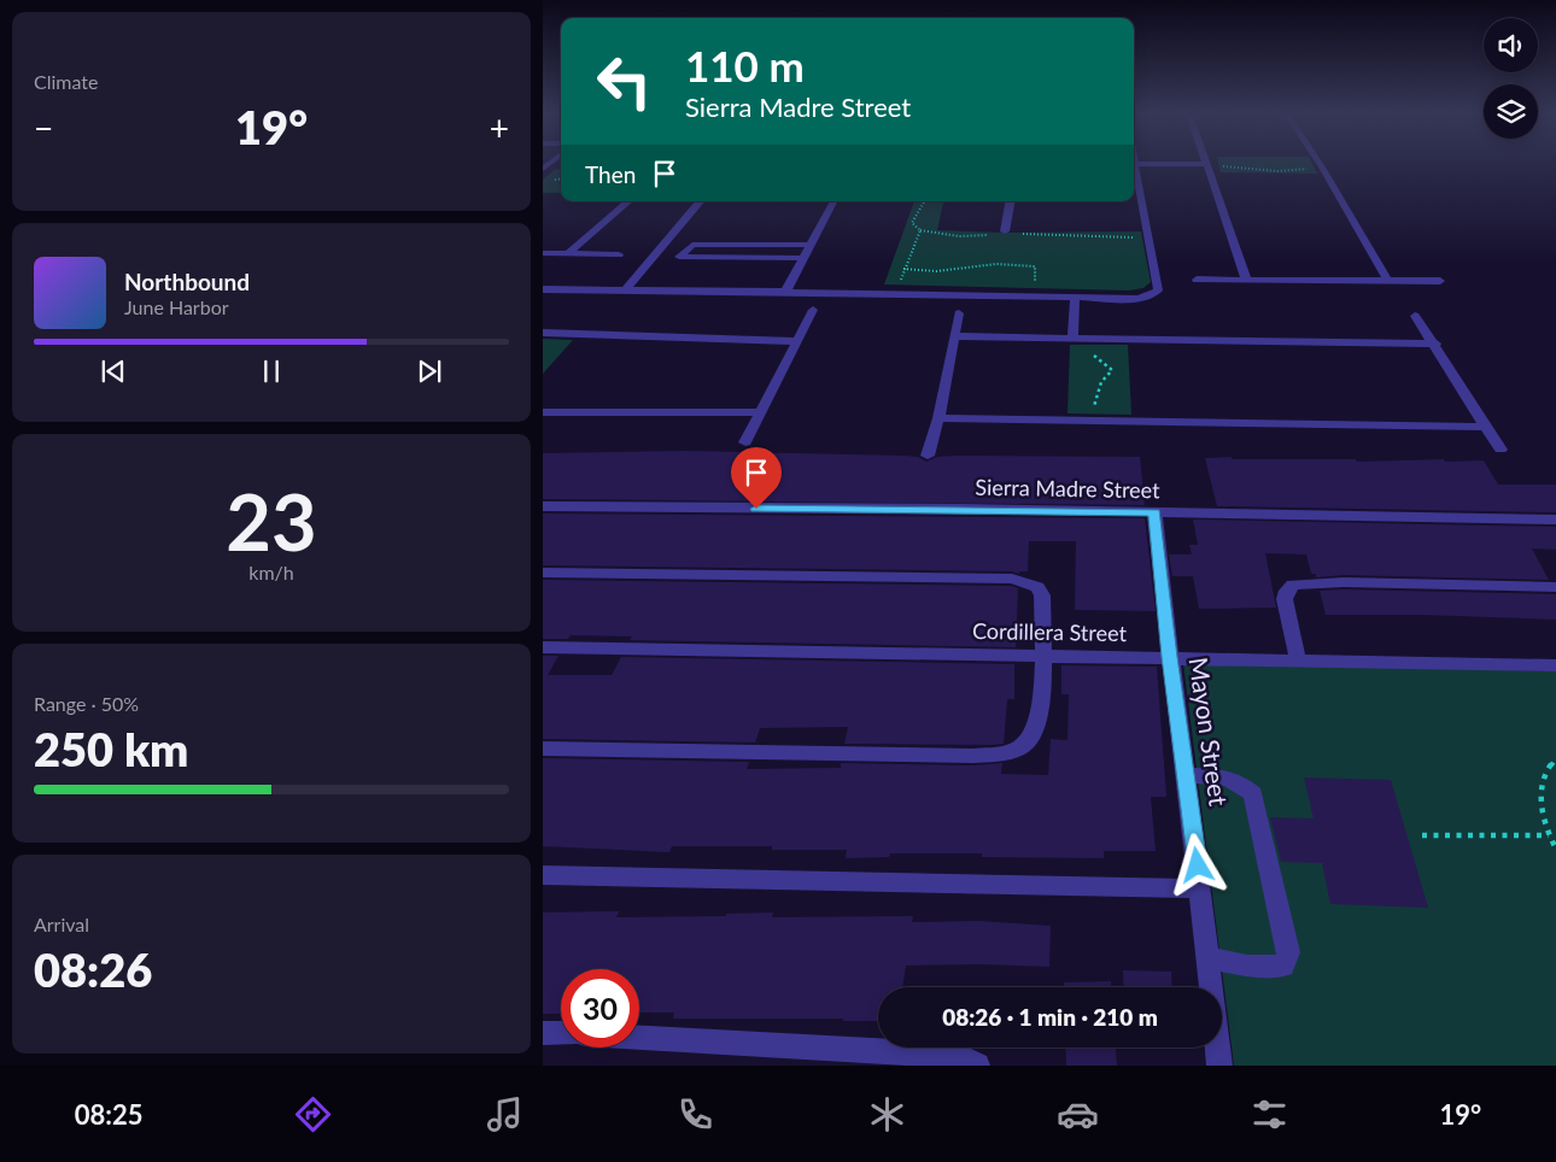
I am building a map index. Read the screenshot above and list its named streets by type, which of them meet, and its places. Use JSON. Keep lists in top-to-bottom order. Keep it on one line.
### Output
{"streets":{"street":["Sierra Madre Street","Cordillera Street","Mayon Street"]},"crossings":[["Sierra Madre Street","Mayon Street"],["Cordillera Street","Mayon Street"]],"page":{"tile":["Climate",["23","km/h"],["Range · 50%","250 km"],["Arrival","08:26"]],"turn":["110 m","Sierra Madre Street"],"heat":["−","19°","+"],"then":"Then","song":["Northbound","June Harbor"],"limit":"30","trip":"08:26 · 1 min · 210 m","tabs":["08:25","19°"]}}
